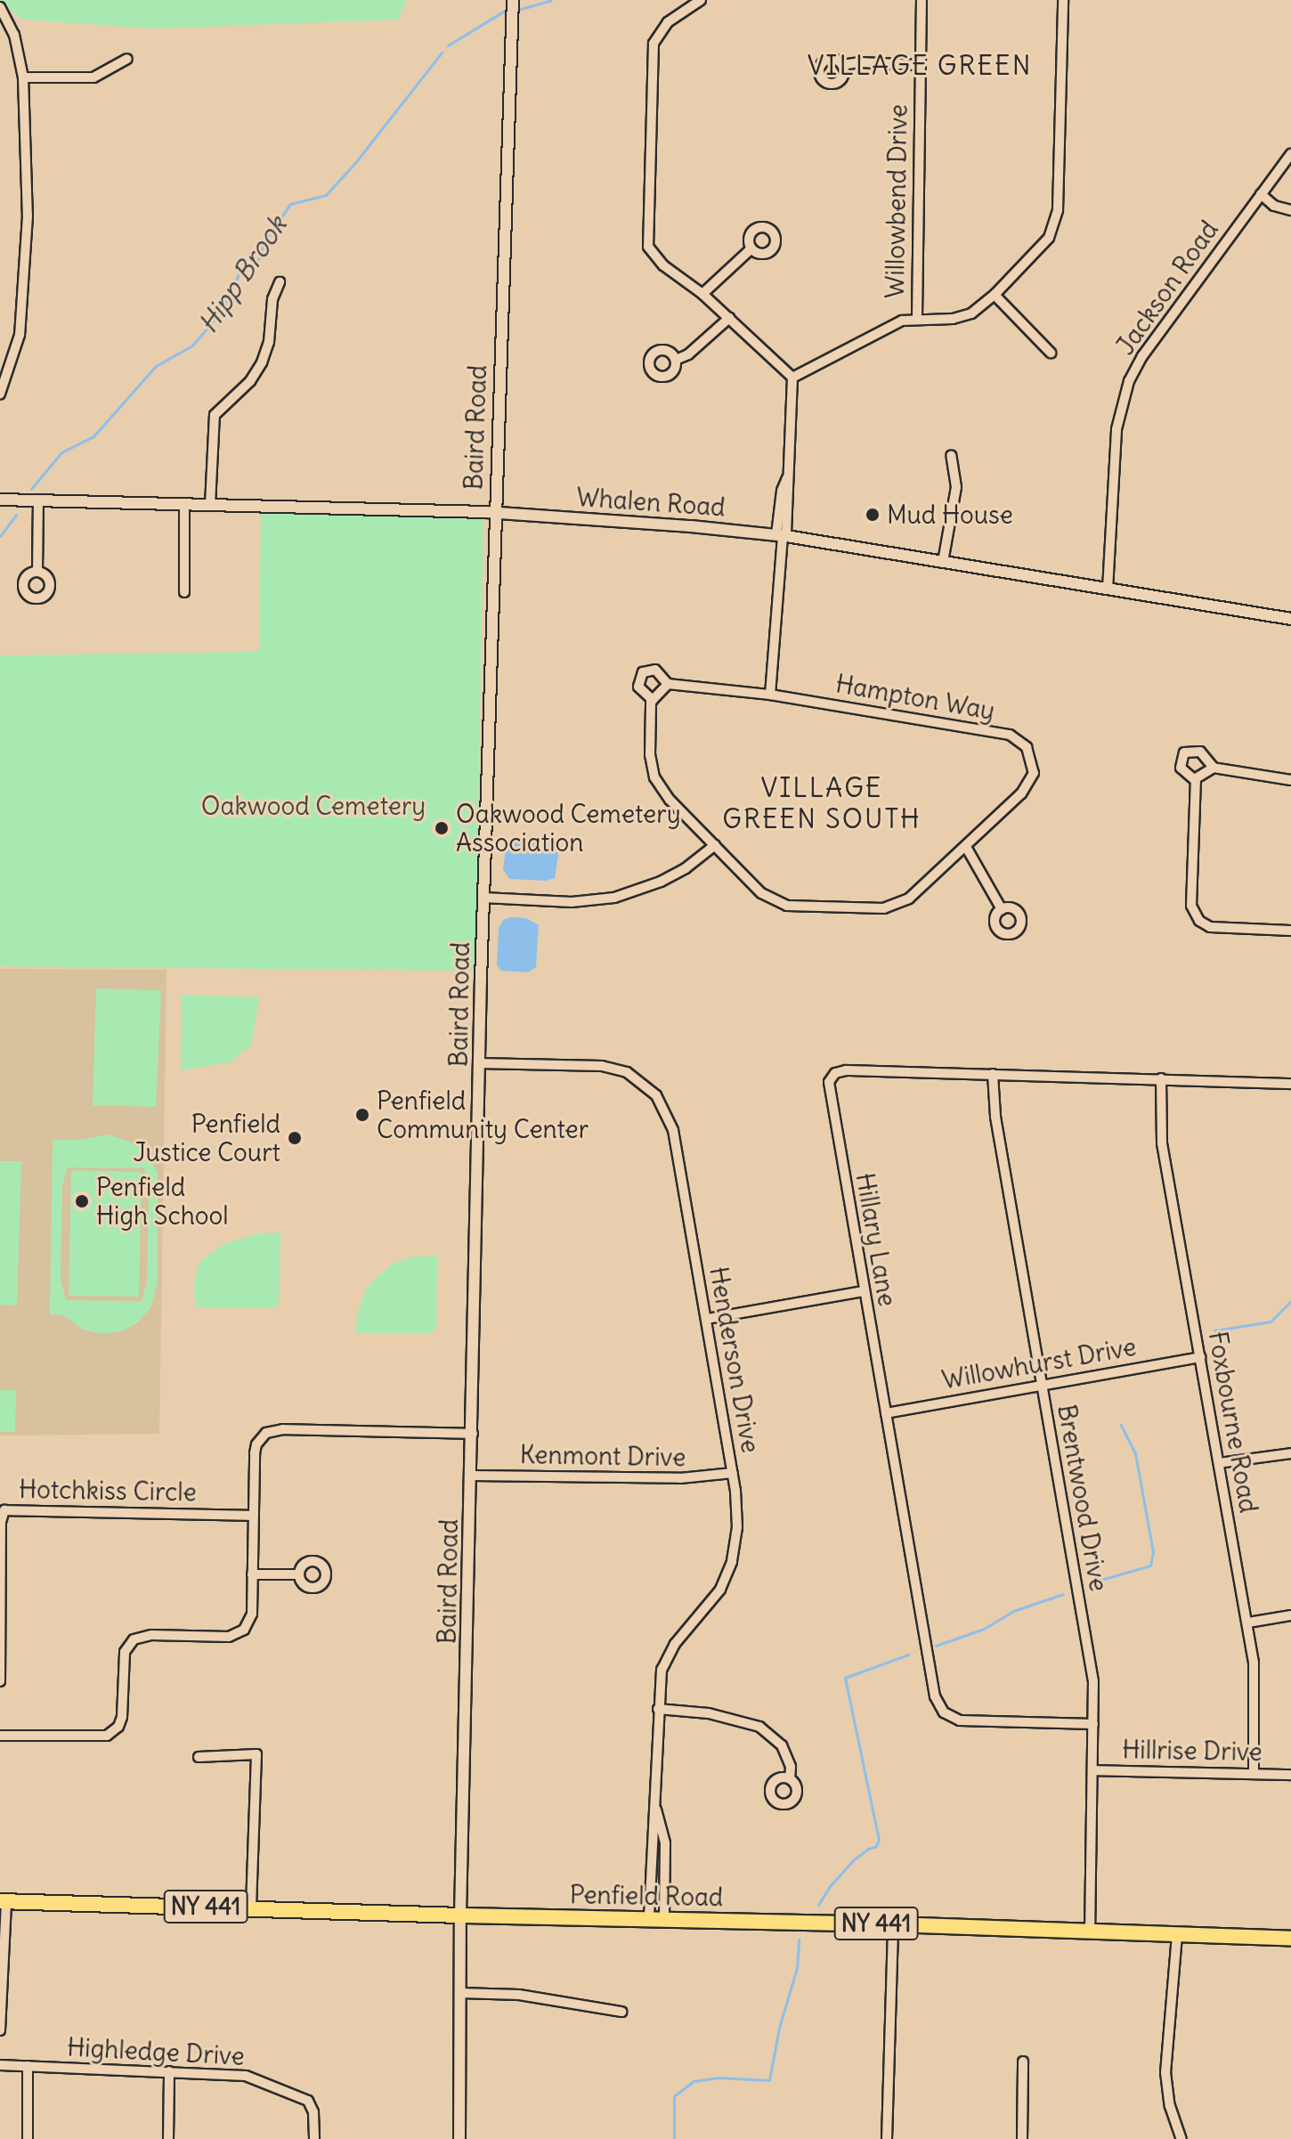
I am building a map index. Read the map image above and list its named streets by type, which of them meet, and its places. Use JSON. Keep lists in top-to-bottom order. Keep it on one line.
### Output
{"streets":{"main road":["Penfield Road","NY 441"],"street":["Willowbend Drive","Jackson Road","Baird Road","Whalen Road","Hampton Way","Hillary Lane","Henderson Drive","Willowhurst Drive","Foxbourne Road","Kenmont Drive","Hotchkiss Circle","Brentwood Drive","Hillrise Drive","Highledge Drive"]},"crossings":[["Jackson Road","Whalen Road"],["Baird Road","Whalen Road"],["Baird Road","Henderson Drive"],["Baird Road","Kenmont Drive"],["Baird Road","Penfield Road"],["Hillary Lane","Willowhurst Drive"],["Hillary Lane","Foxbourne Road"],["Hillary Lane","Brentwood Drive"],["Henderson Drive","Kenmont Drive"],["Henderson Drive","Penfield Road"],["Willowhurst Drive","Foxbourne Road"],["Willowhurst Drive","Brentwood Drive"],["Foxbourne Road","Hillrise Drive"],["Brentwood Drive","Hillrise Drive"],["Brentwood Drive","Penfield Road"]],"districts":["VILLAGE GREEN","VILLAGE GREEN SOUTH"],"water":["Hipp Brook"],"parks":["Oakwood Cemetery"],"places":["Mud House","Oakwood Cemetery Association","Penfield Community Center","Penfield Justice Court","Penfield High School"]}
